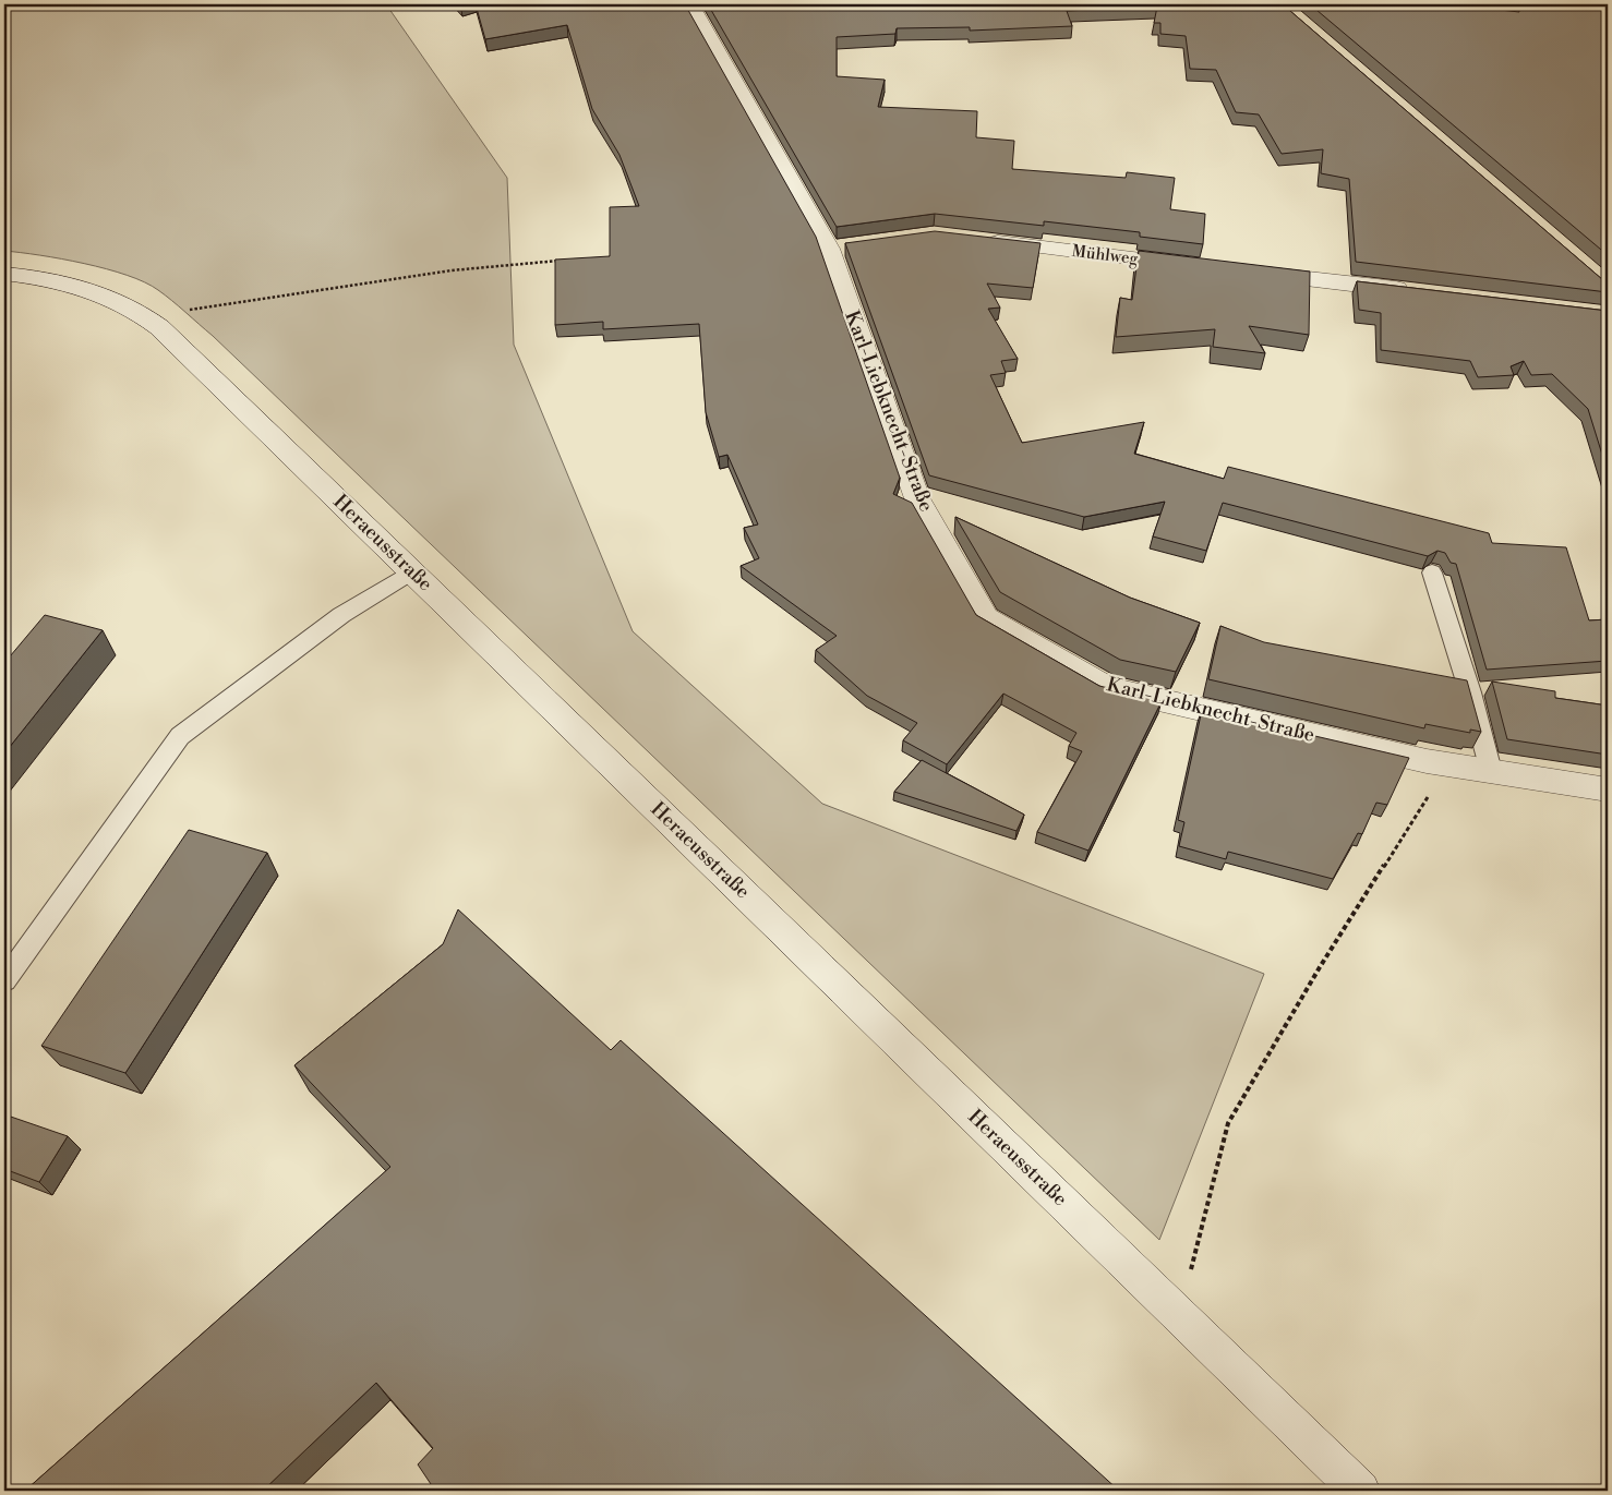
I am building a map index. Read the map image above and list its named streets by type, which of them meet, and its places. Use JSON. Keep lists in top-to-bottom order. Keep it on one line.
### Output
{"streets":{"street":["Mühlweg","Karl-Liebknecht-Straße","Heraeusstraße"]}}
